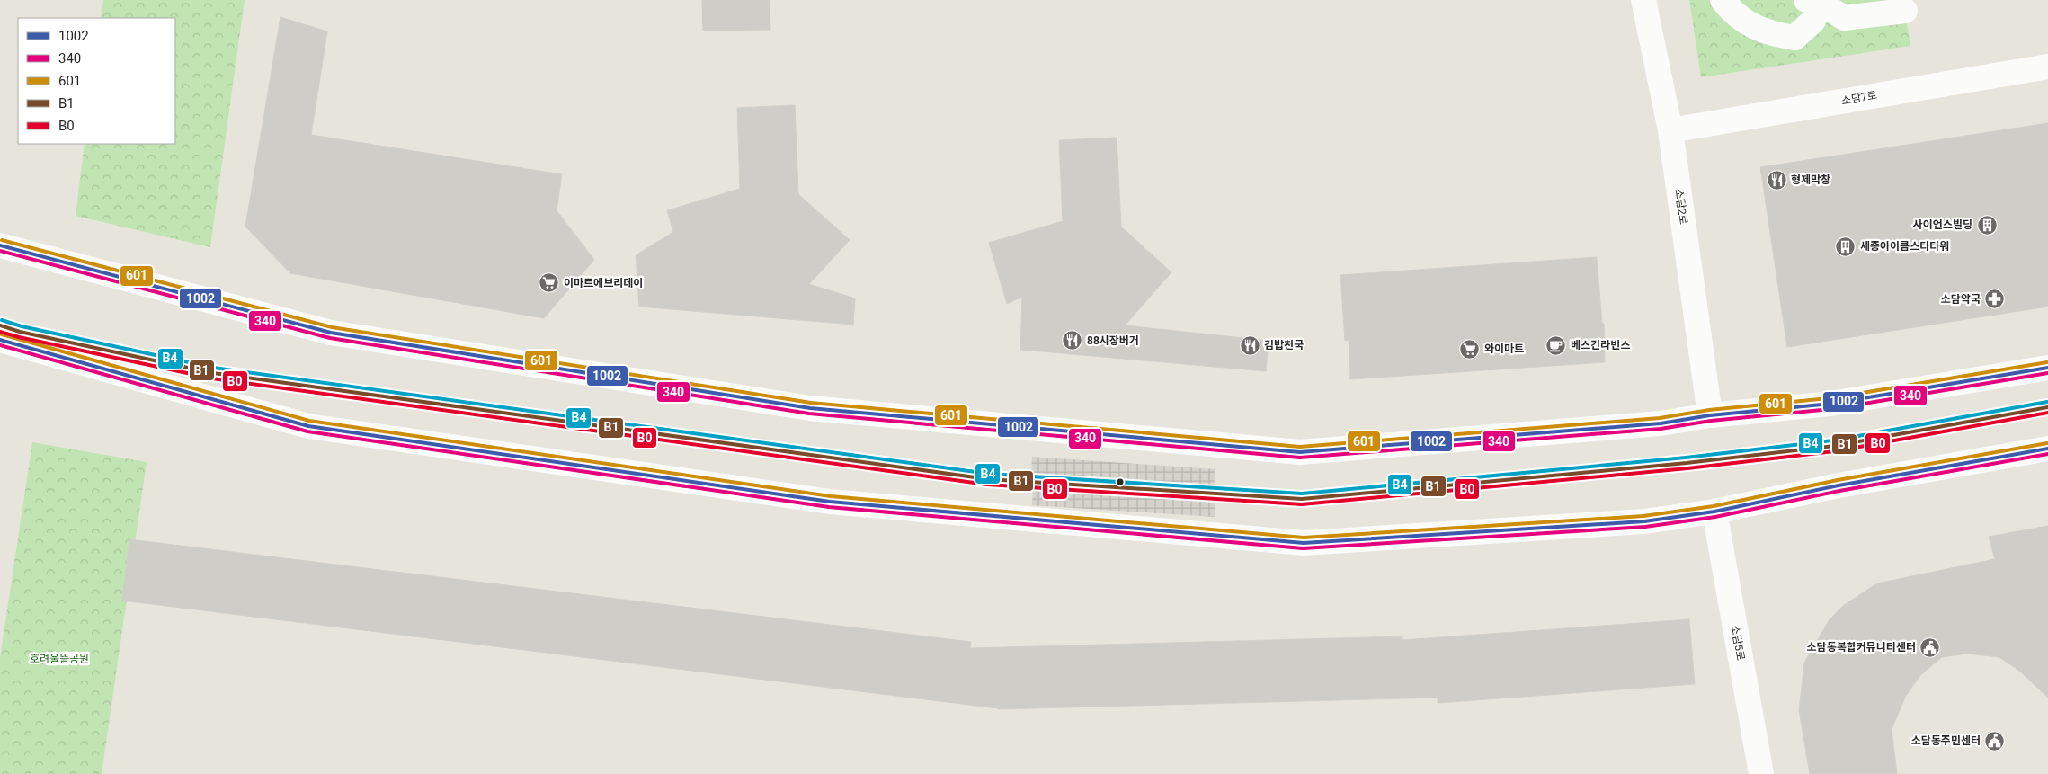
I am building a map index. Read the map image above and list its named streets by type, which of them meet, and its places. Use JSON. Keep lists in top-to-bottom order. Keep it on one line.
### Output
{"streets":{"street":["소담7로","소담2로","소담5로"]},"crossings":[["소담7로","소담2로"]],"parks":["호려울뜰공원"],"places":{"restaurant":["형제막창","88시장버거","김밥천국"],"building":["사이언스빌딩","세종아이콤스타타워"],"supermarket":["이마트에브리데이","와이마트"],"pharmacy":["소담약국"],"cafe":["베스킨라빈스"],"public building":["소담동복합커뮤니티센터","소담동주민센터"]},"lines":["transit line 601","transit line 1002","transit line 340","transit line B4","transit line B1","transit line B0"],"legend":["1002","340","601","B1","B0"]}
